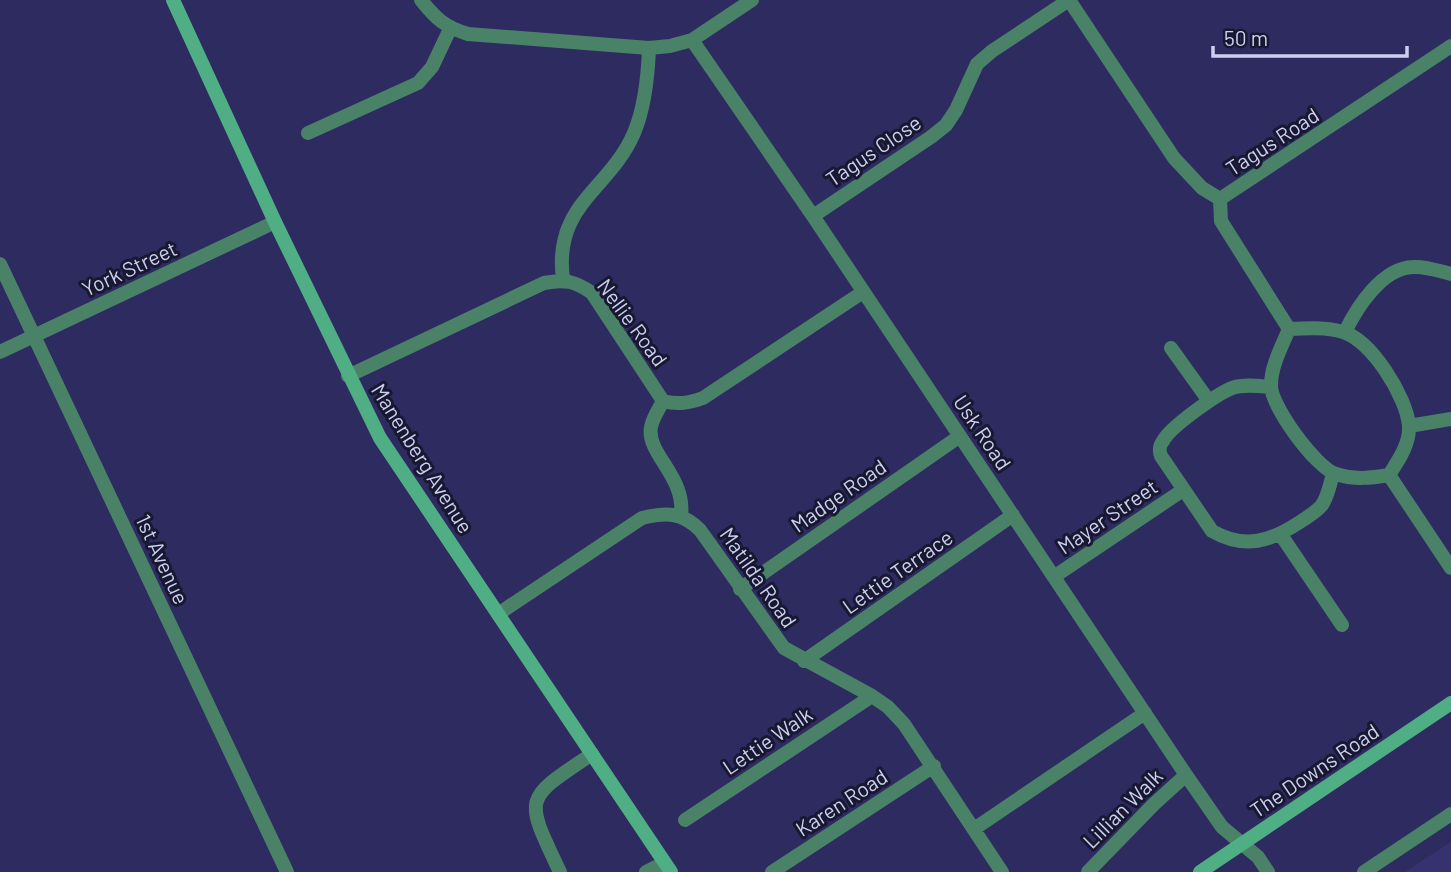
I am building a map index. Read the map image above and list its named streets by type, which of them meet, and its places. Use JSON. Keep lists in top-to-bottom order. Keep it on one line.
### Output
{"streets":{"street":["Tagus Road","Tagus Close","York Street","Nellie Road","Usk Road","Manenberg Avenue","Madge Road","Mayer Street","1st Avenue","Lettie Terrace","Matilda Road","Lettie Walk","The Downs Road","Karen Road","Lillian Walk"]},"crossings":[["Tagus Road","Tagus Close"],["Tagus Close","Usk Road"],["York Street","Manenberg Avenue"],["York Street","1st Avenue"],["Nellie Road","Manenberg Avenue"],["Usk Road","Madge Road"],["Usk Road","Mayer Street"],["Usk Road","Lettie Terrace"],["Usk Road","The Downs Road"],["Usk Road","Lillian Walk"],["Madge Road","Matilda Road"],["Lettie Terrace","Matilda Road"],["Matilda Road","Lettie Walk"],["Matilda Road","Karen Road"]],"scale_bar":"50 m"}
